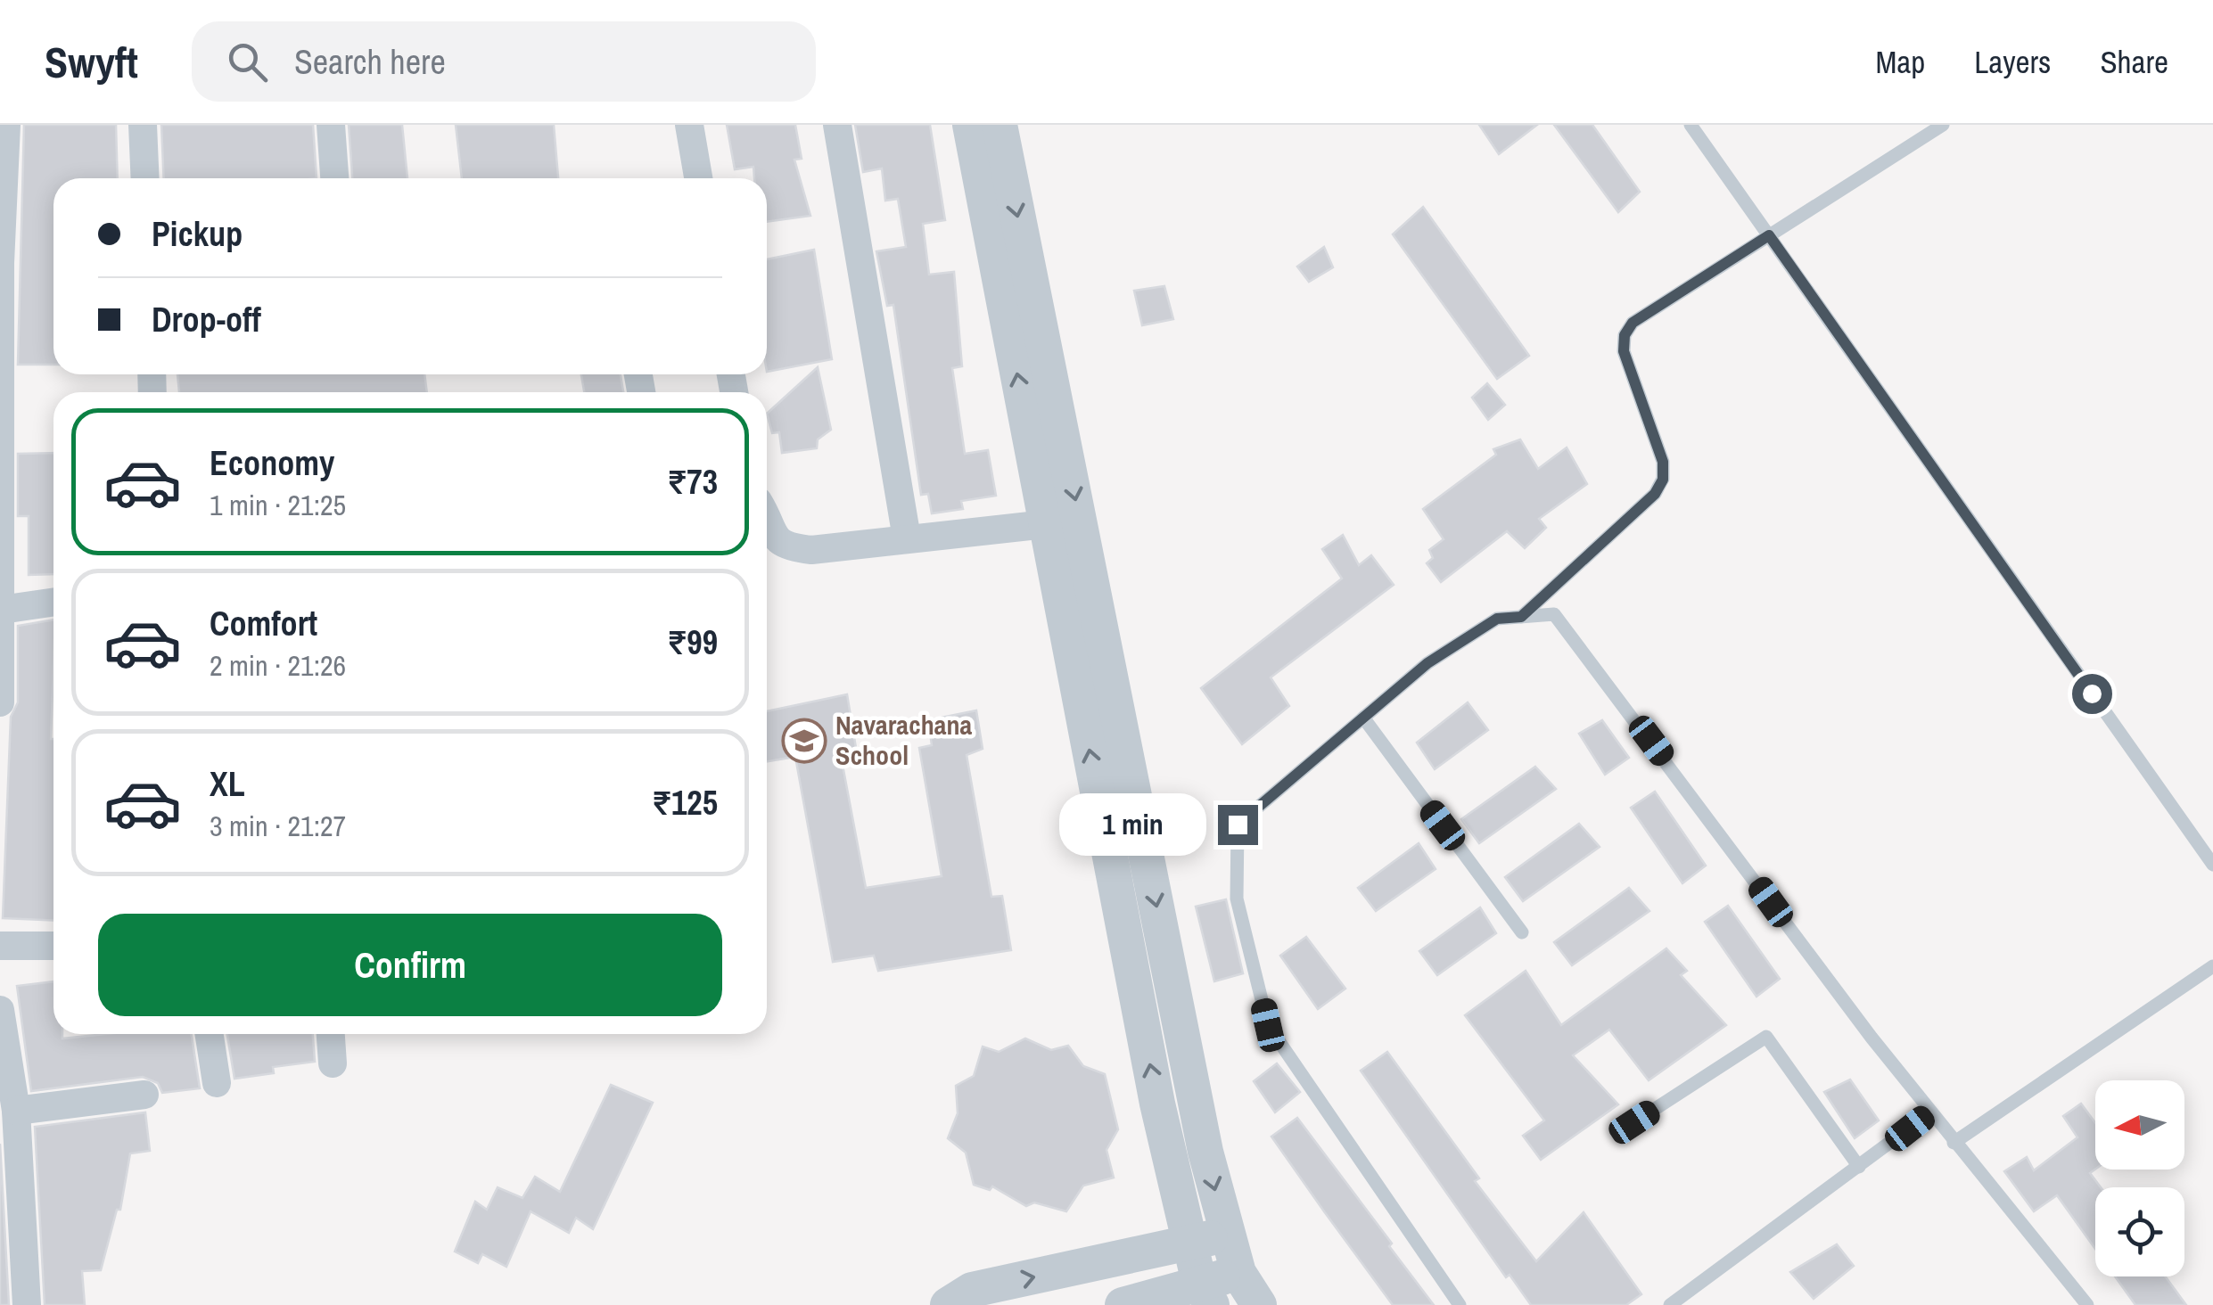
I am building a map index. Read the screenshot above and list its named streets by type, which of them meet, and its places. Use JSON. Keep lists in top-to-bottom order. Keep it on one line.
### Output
{"places":{"school or university":["Navarachana School"]},"north":"left","page":{"header":"Swyft","search":"Search here","nav":["Map","Layers","Share"],"banner":["Pickup","Drop-off"],"list":[{"name":"Economy","note":"1 min · 21:25","value":"₹73"},{"name":"Comfort","note":"2 min · 21:26","value":"₹99"},{"name":"XL","note":"3 min · 21:27","value":"₹125"}],"bubble":"1 min","buttons":"Confirm"}}
